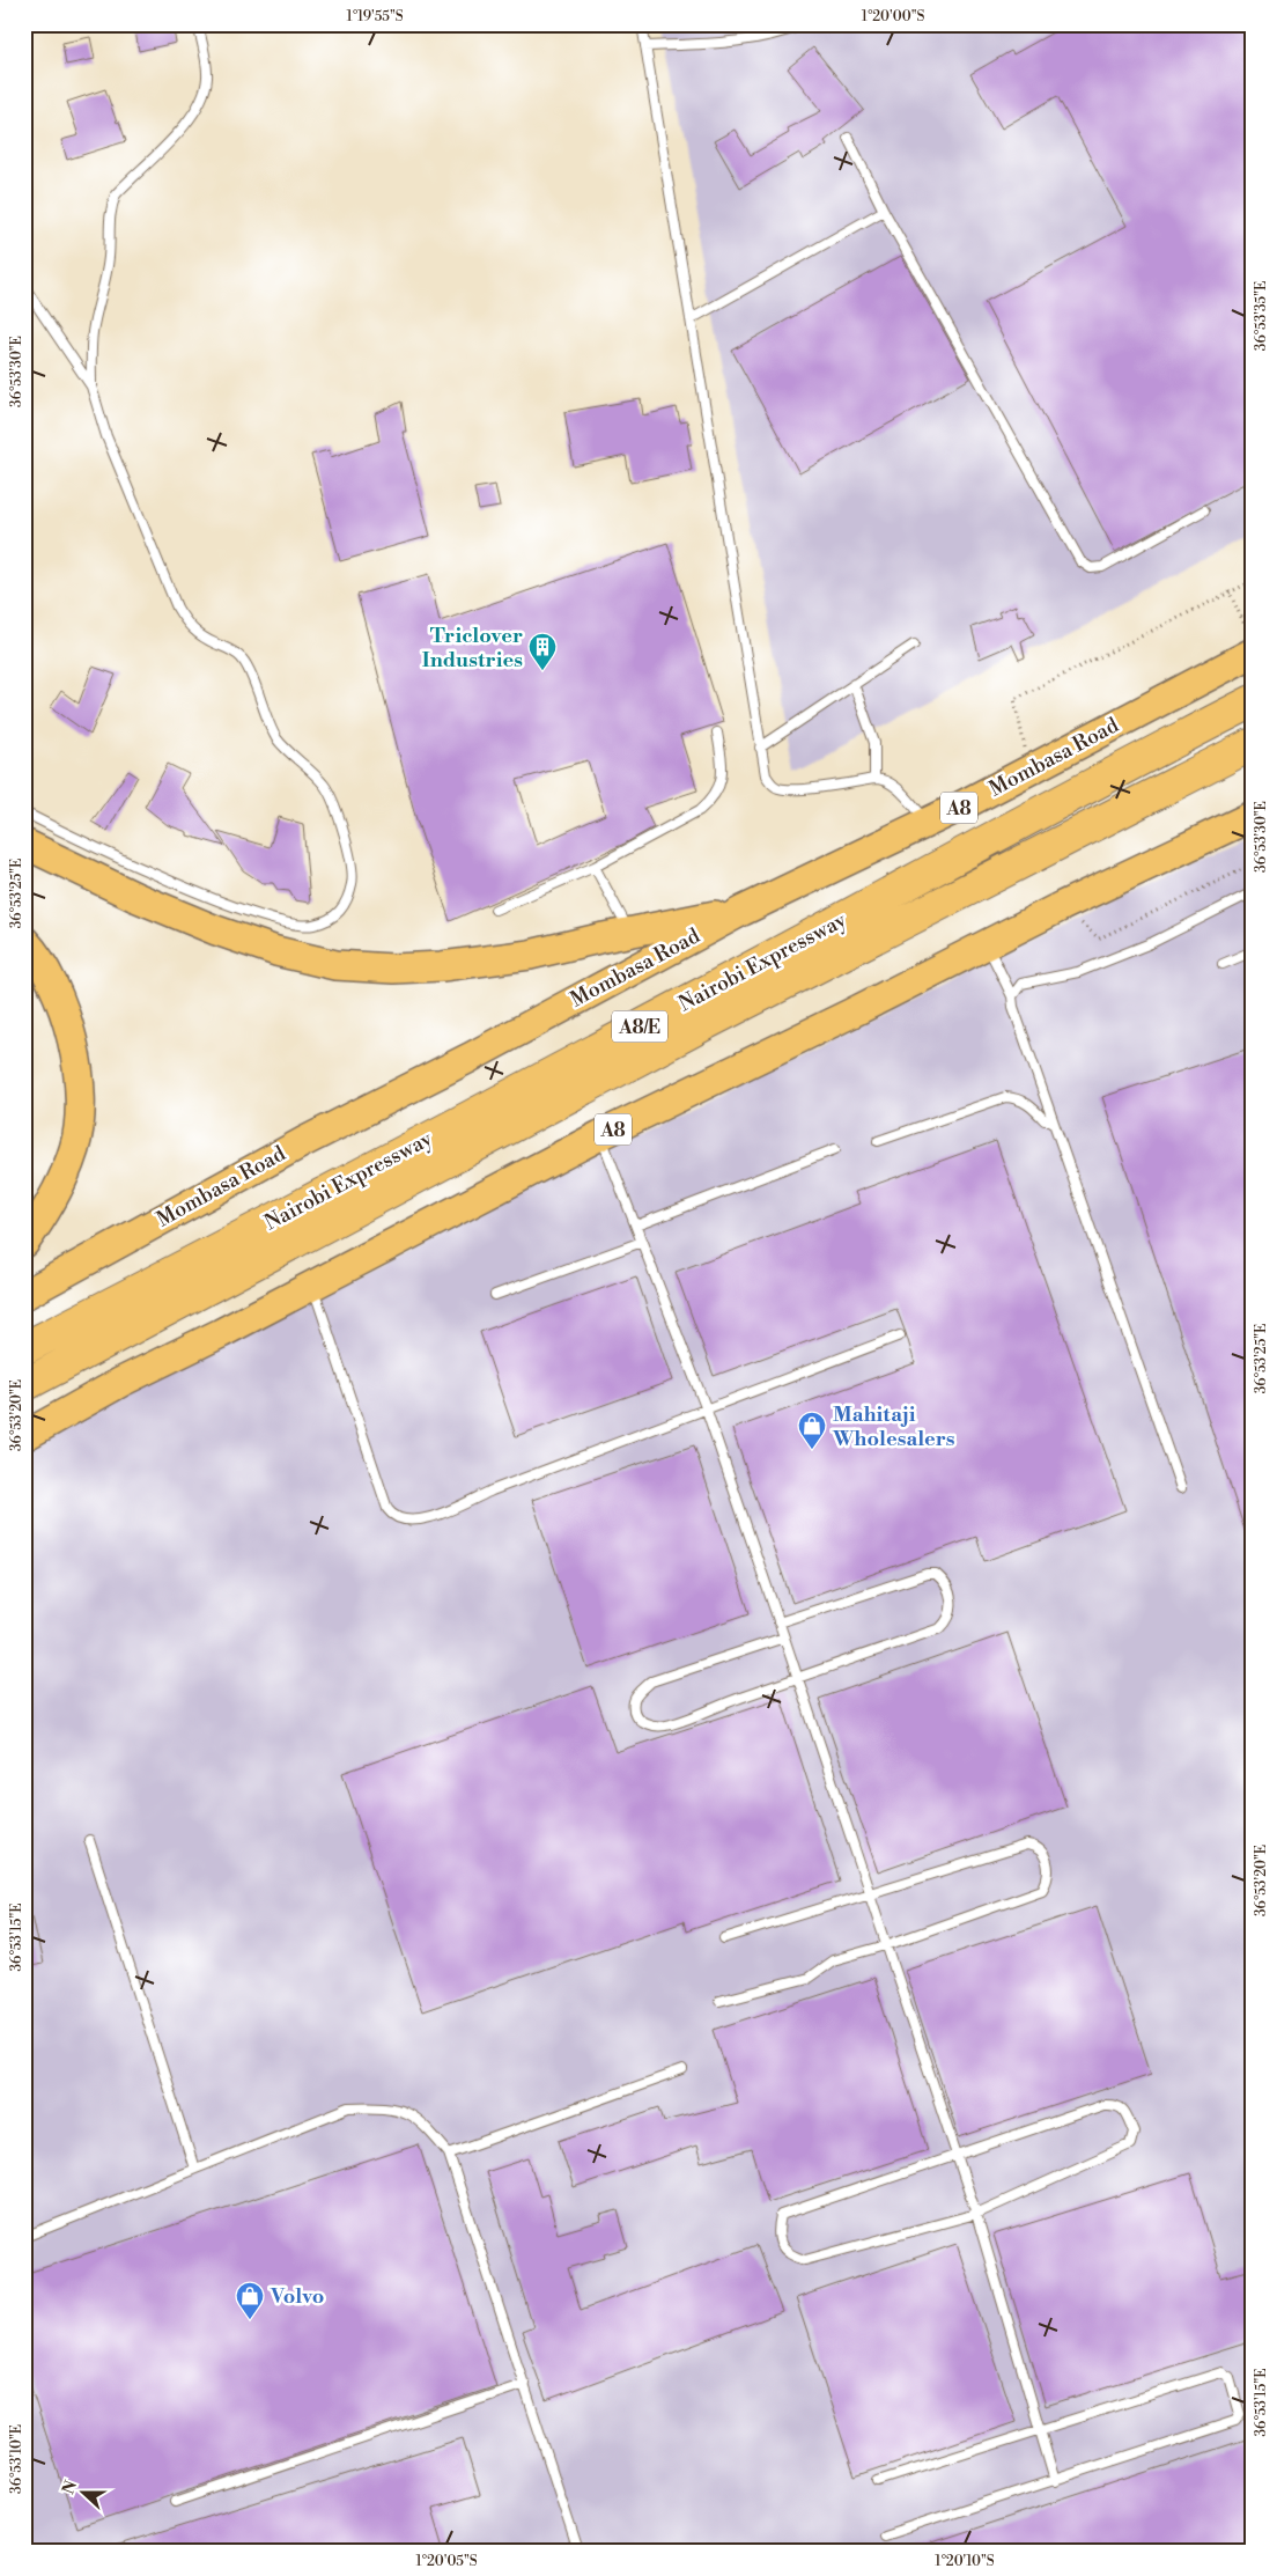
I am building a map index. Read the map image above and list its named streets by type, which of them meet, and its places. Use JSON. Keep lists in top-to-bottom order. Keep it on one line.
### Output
{"streets":{"highway":["Mombasa Road","A8","Nairobi Expressway","A8/E"]},"places":{"building":["Triclover Industries"],"shop":["Mahitaji Wholesalers","Volvo"]},"north":"left","coordinates":["1°19'55\"S","1°20'00\"S","36°53'35\"E","36°53'30\"E","36°53'25\"E","36°53'20\"E","36°53'15\"E","36°53'10\"E","1°20'05\"S","1°20'10\"S"]}
